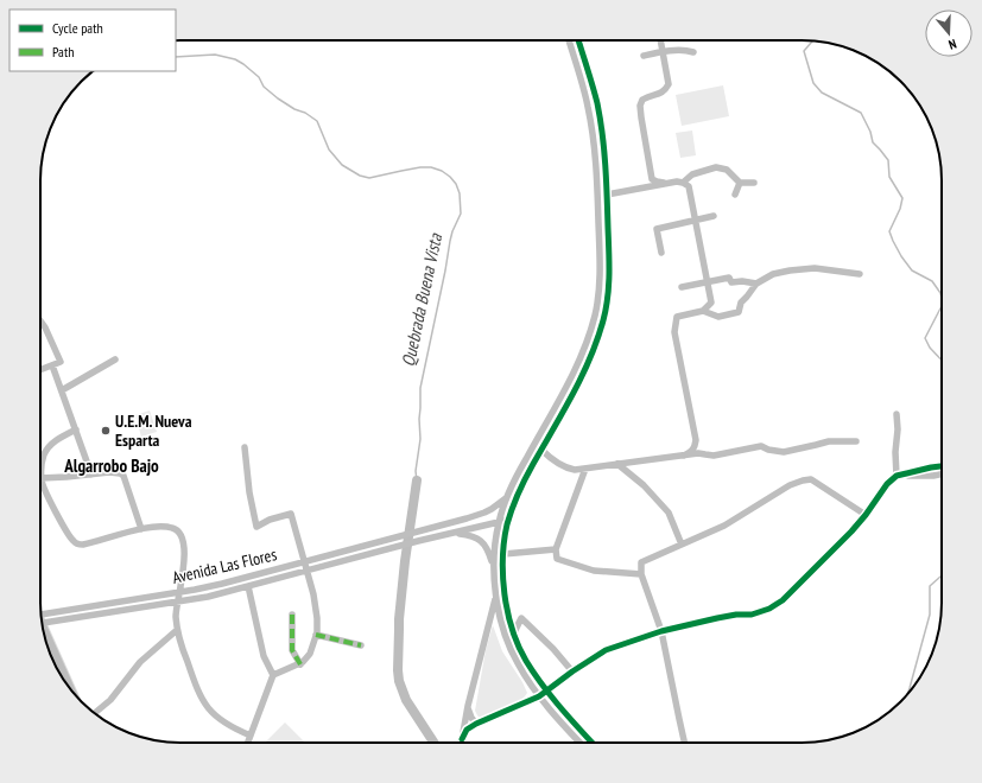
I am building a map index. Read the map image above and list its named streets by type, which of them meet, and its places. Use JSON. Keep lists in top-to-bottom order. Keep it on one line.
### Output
{"streets":{"street":["Avenida Las Flores"]},"districts":["Algarrobo Bajo"],"water":["Quebrada Buena Vista"],"places":["U.E.M. Nueva Esparta"],"legend":["Cycle path","Path"],"north":"bottom"}
